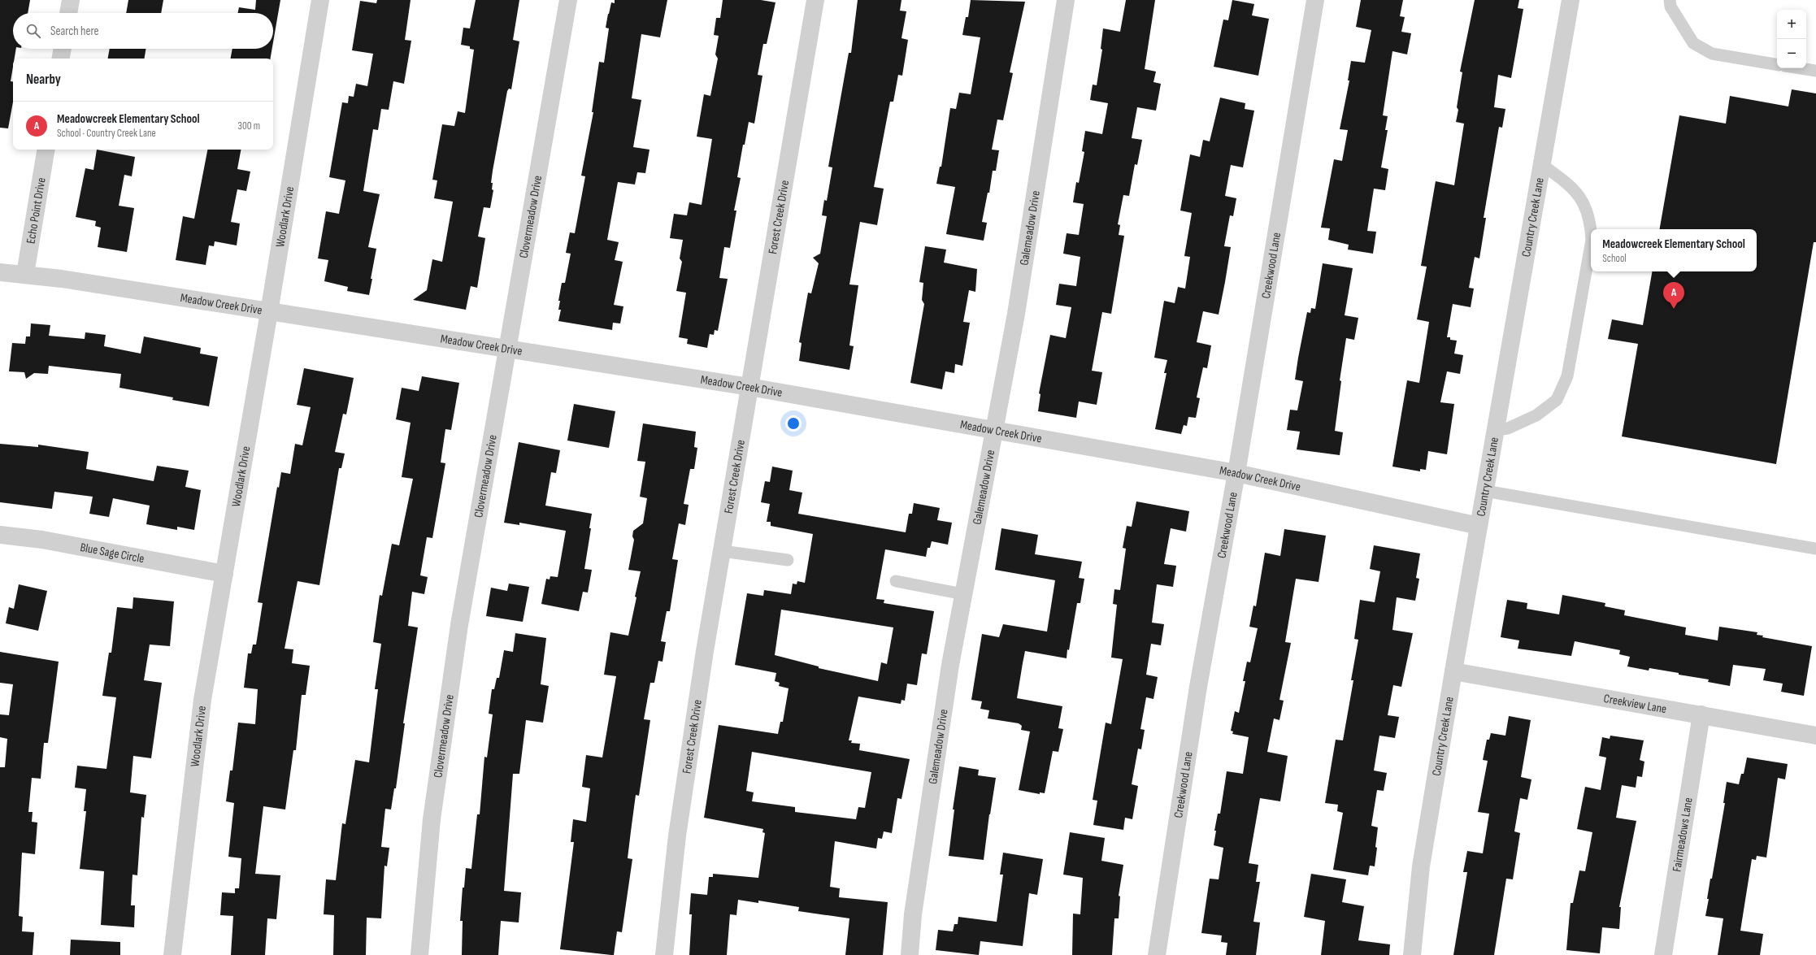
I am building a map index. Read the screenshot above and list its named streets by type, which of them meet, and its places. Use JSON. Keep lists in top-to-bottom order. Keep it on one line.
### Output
{"streets":{"street":["Echo Point Drive","Woodlark Drive","Clovermeadow Drive","Forest Creek Drive","Country Creek Lane","Galemeadow Drive","Creekwood Lane","Meadow Creek Drive","Blue Sage Circle","Creekview Lane","Fairmeadows Lane"]},"crossings":[["Echo Point Drive","Meadow Creek Drive"],["Woodlark Drive","Meadow Creek Drive"],["Woodlark Drive","Blue Sage Circle"],["Clovermeadow Drive","Meadow Creek Drive"],["Forest Creek Drive","Meadow Creek Drive"],["Country Creek Lane","Meadow Creek Drive"],["Country Creek Lane","Creekview Lane"],["Galemeadow Drive","Meadow Creek Drive"],["Creekwood Lane","Meadow Creek Drive"],["Creekview Lane","Fairmeadows Lane"]],"page":{"map_buttons":["+","−"],"search":"Search here","heading":"Nearby","list":[{"mark":"A","name":"Meadowcreek Elementary School","note":"School · Country Creek Lane","value":"300 m"}],"popup":["Meadowcreek Elementary School","School"],"pins":"A"}}
